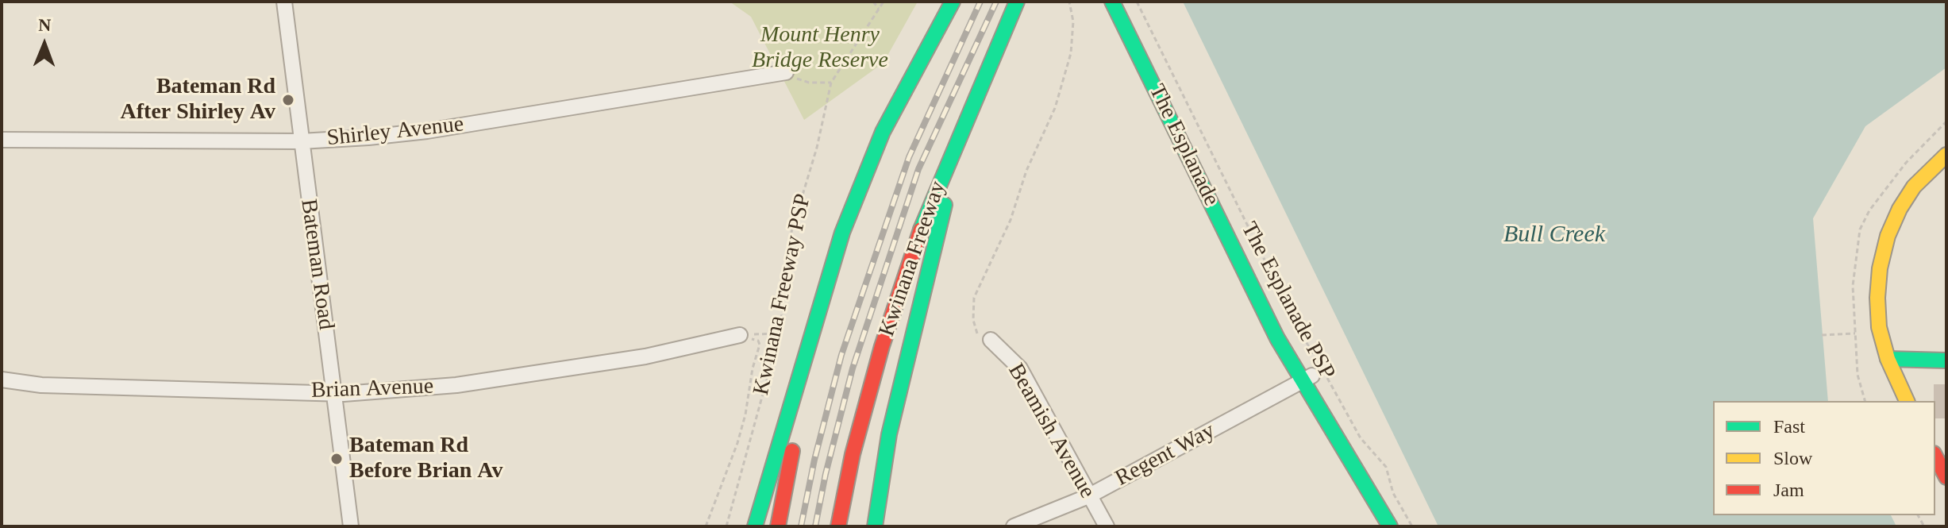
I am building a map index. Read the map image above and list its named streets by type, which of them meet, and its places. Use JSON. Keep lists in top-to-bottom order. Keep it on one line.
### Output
{"streets":{"main road":["The Esplanade","Kwinana Freeway"],"street":["Shirley Avenue","Bateman Road","Brian Avenue","Beamish Avenue","Regent Way"],"path":["Kwinana Freeway PSP","The Esplanade PSP"]},"crossings":[["Shirley Avenue","Bateman Road"],["The Esplanade","The Esplanade PSP"],["The Esplanade","Regent Way"],["Bateman Road","Brian Avenue"],["The Esplanade PSP","Regent Way"],["Beamish Avenue","Regent Way"]],"water":["Bull Creek"],"parks":["Mount Henry Bridge Reserve"],"places":["Bateman Rd After Shirley Av","Bateman Rd Before Brian Av"],"legend":["Fast","Slow","Jam"],"north":"top"}
